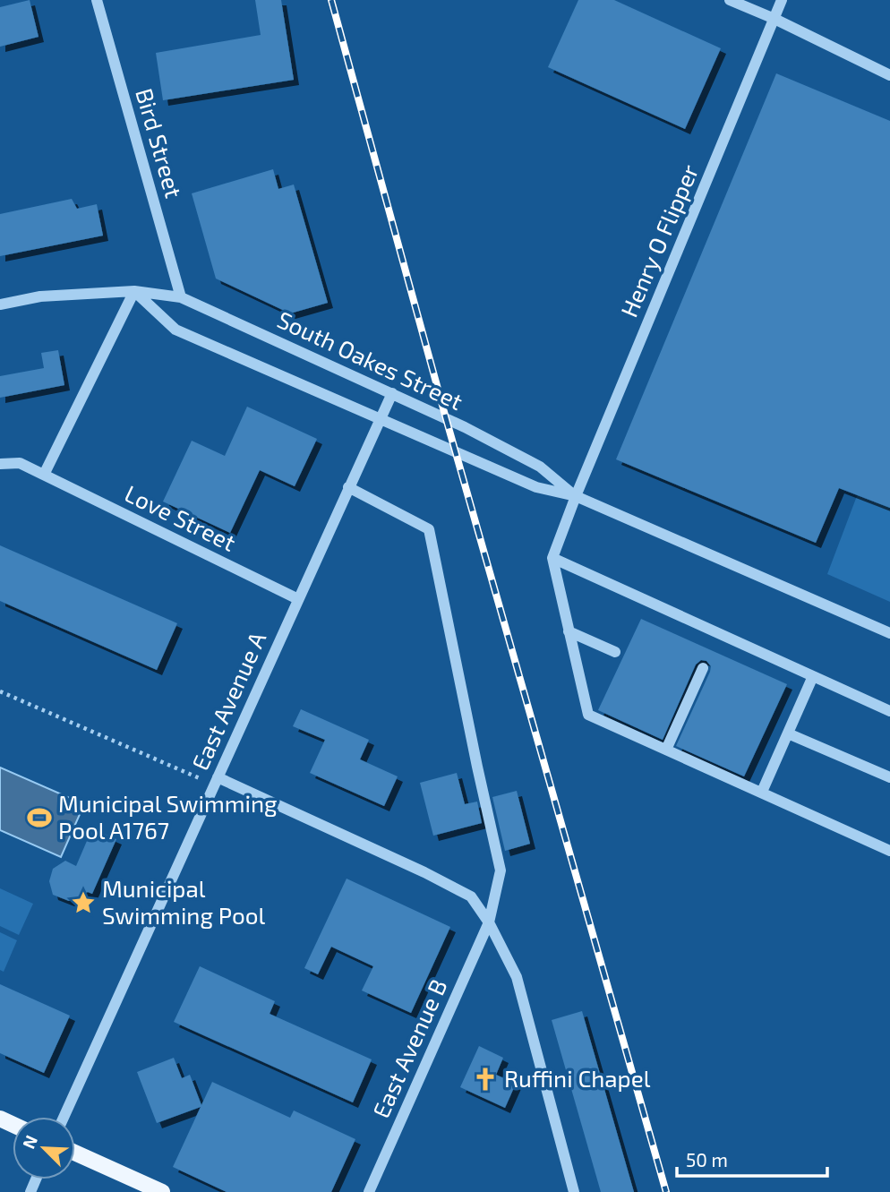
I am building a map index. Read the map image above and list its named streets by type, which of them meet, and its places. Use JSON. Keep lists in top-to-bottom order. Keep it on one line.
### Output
{"streets":{"street":["Bird Street","Henry O Flipper","South Oakes Street","Love Street","East Avenue A","East Avenue B"]},"crossings":[["Bird Street","South Oakes Street"],["Henry O Flipper","South Oakes Street"],["South Oakes Street","East Avenue A"],["Love Street","East Avenue A"],["East Avenue A","East Avenue B"]],"places":{"sports":["Municipal Swimming Pool A1767"],"place":["Municipal Swimming Pool"],"church":["Ruffini Chapel"]},"scale_bar":"50 m","north":"top left"}
